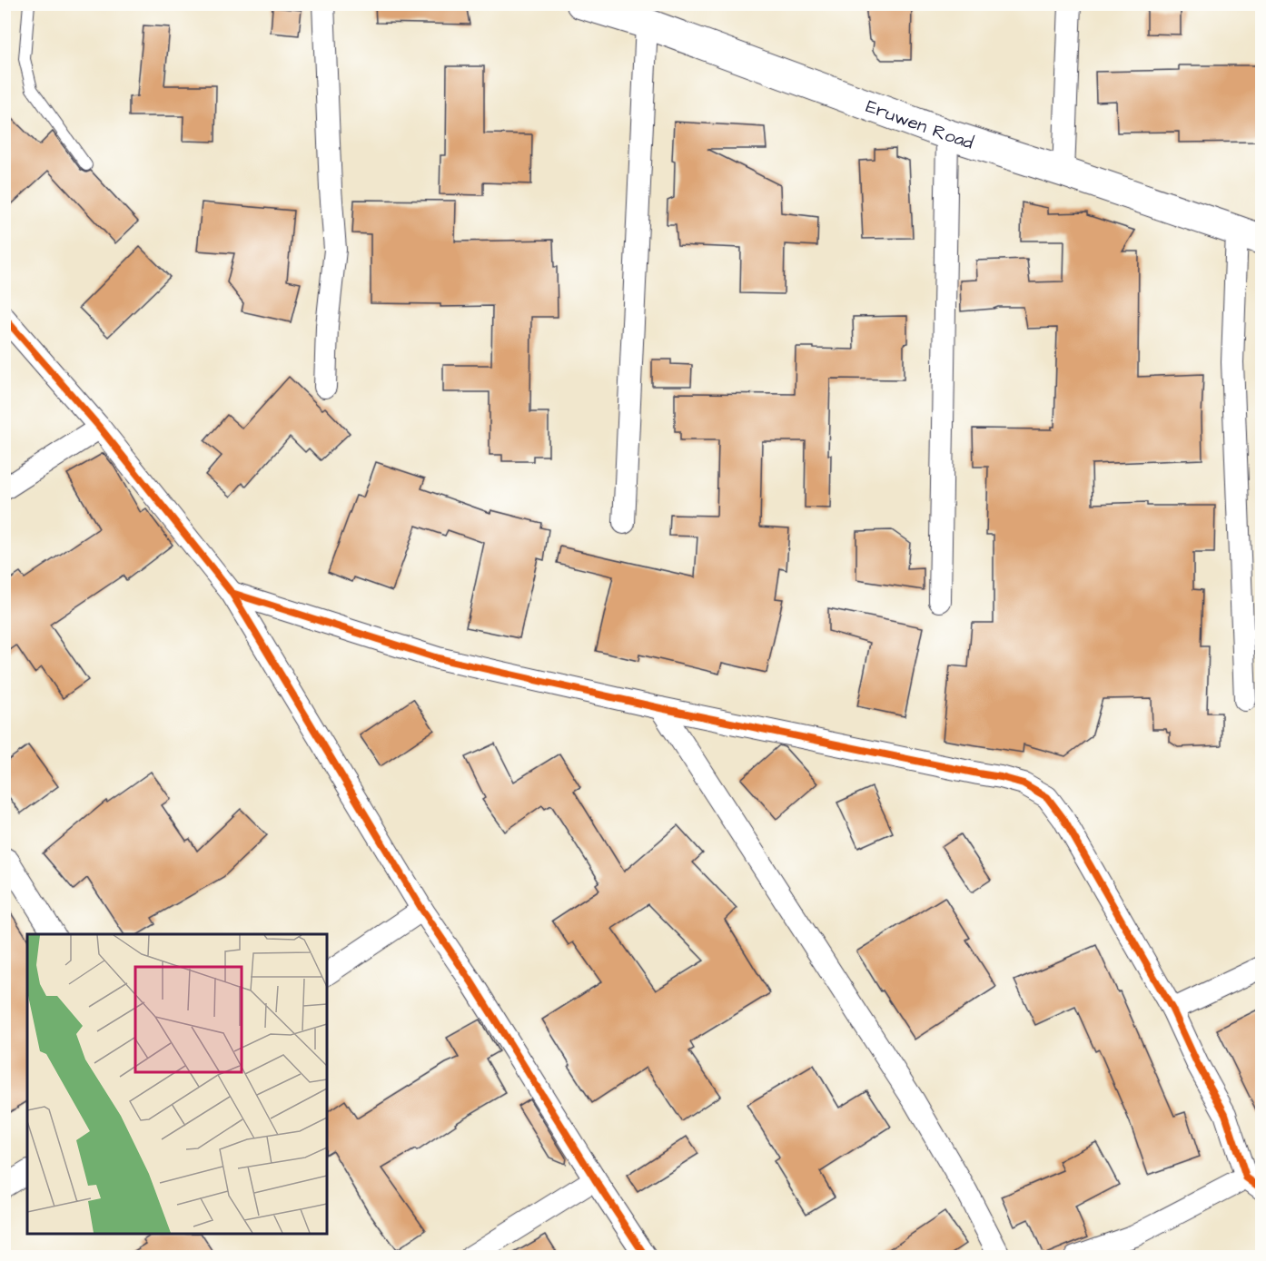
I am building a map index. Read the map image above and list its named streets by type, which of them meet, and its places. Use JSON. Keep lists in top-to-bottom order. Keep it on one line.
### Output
{"streets":{"street":["Eruwen Road"]}}
